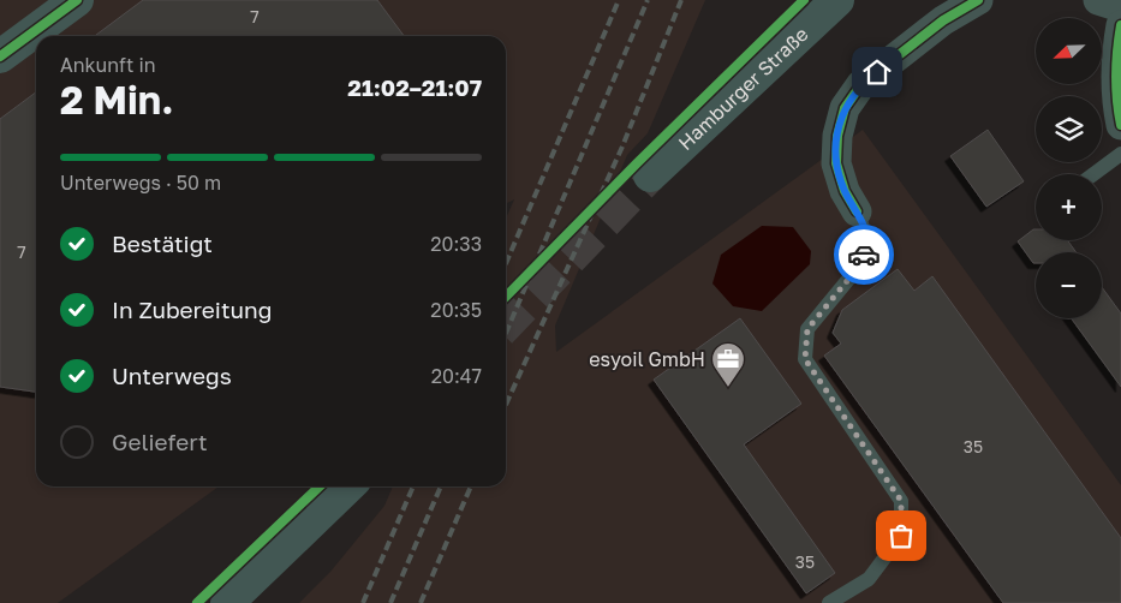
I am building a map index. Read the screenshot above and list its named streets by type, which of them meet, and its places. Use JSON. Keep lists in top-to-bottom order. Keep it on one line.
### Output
{"streets":{"main road":["Hamburger Straße"]},"places":{"office":["esyoil GmbH"]},"house_numbers":["7","7","35","35"],"north":"bottom left","page":{"map_buttons":["+","−"],"heading":["2 Min.","Ankunft in","21:02–21:07"],"bar":"Unterwegs · 50 m","list":[["Bestätigt","20:33"],["In Zubereitung","20:35"],["Unterwegs","20:47"],"Geliefert"]}}
